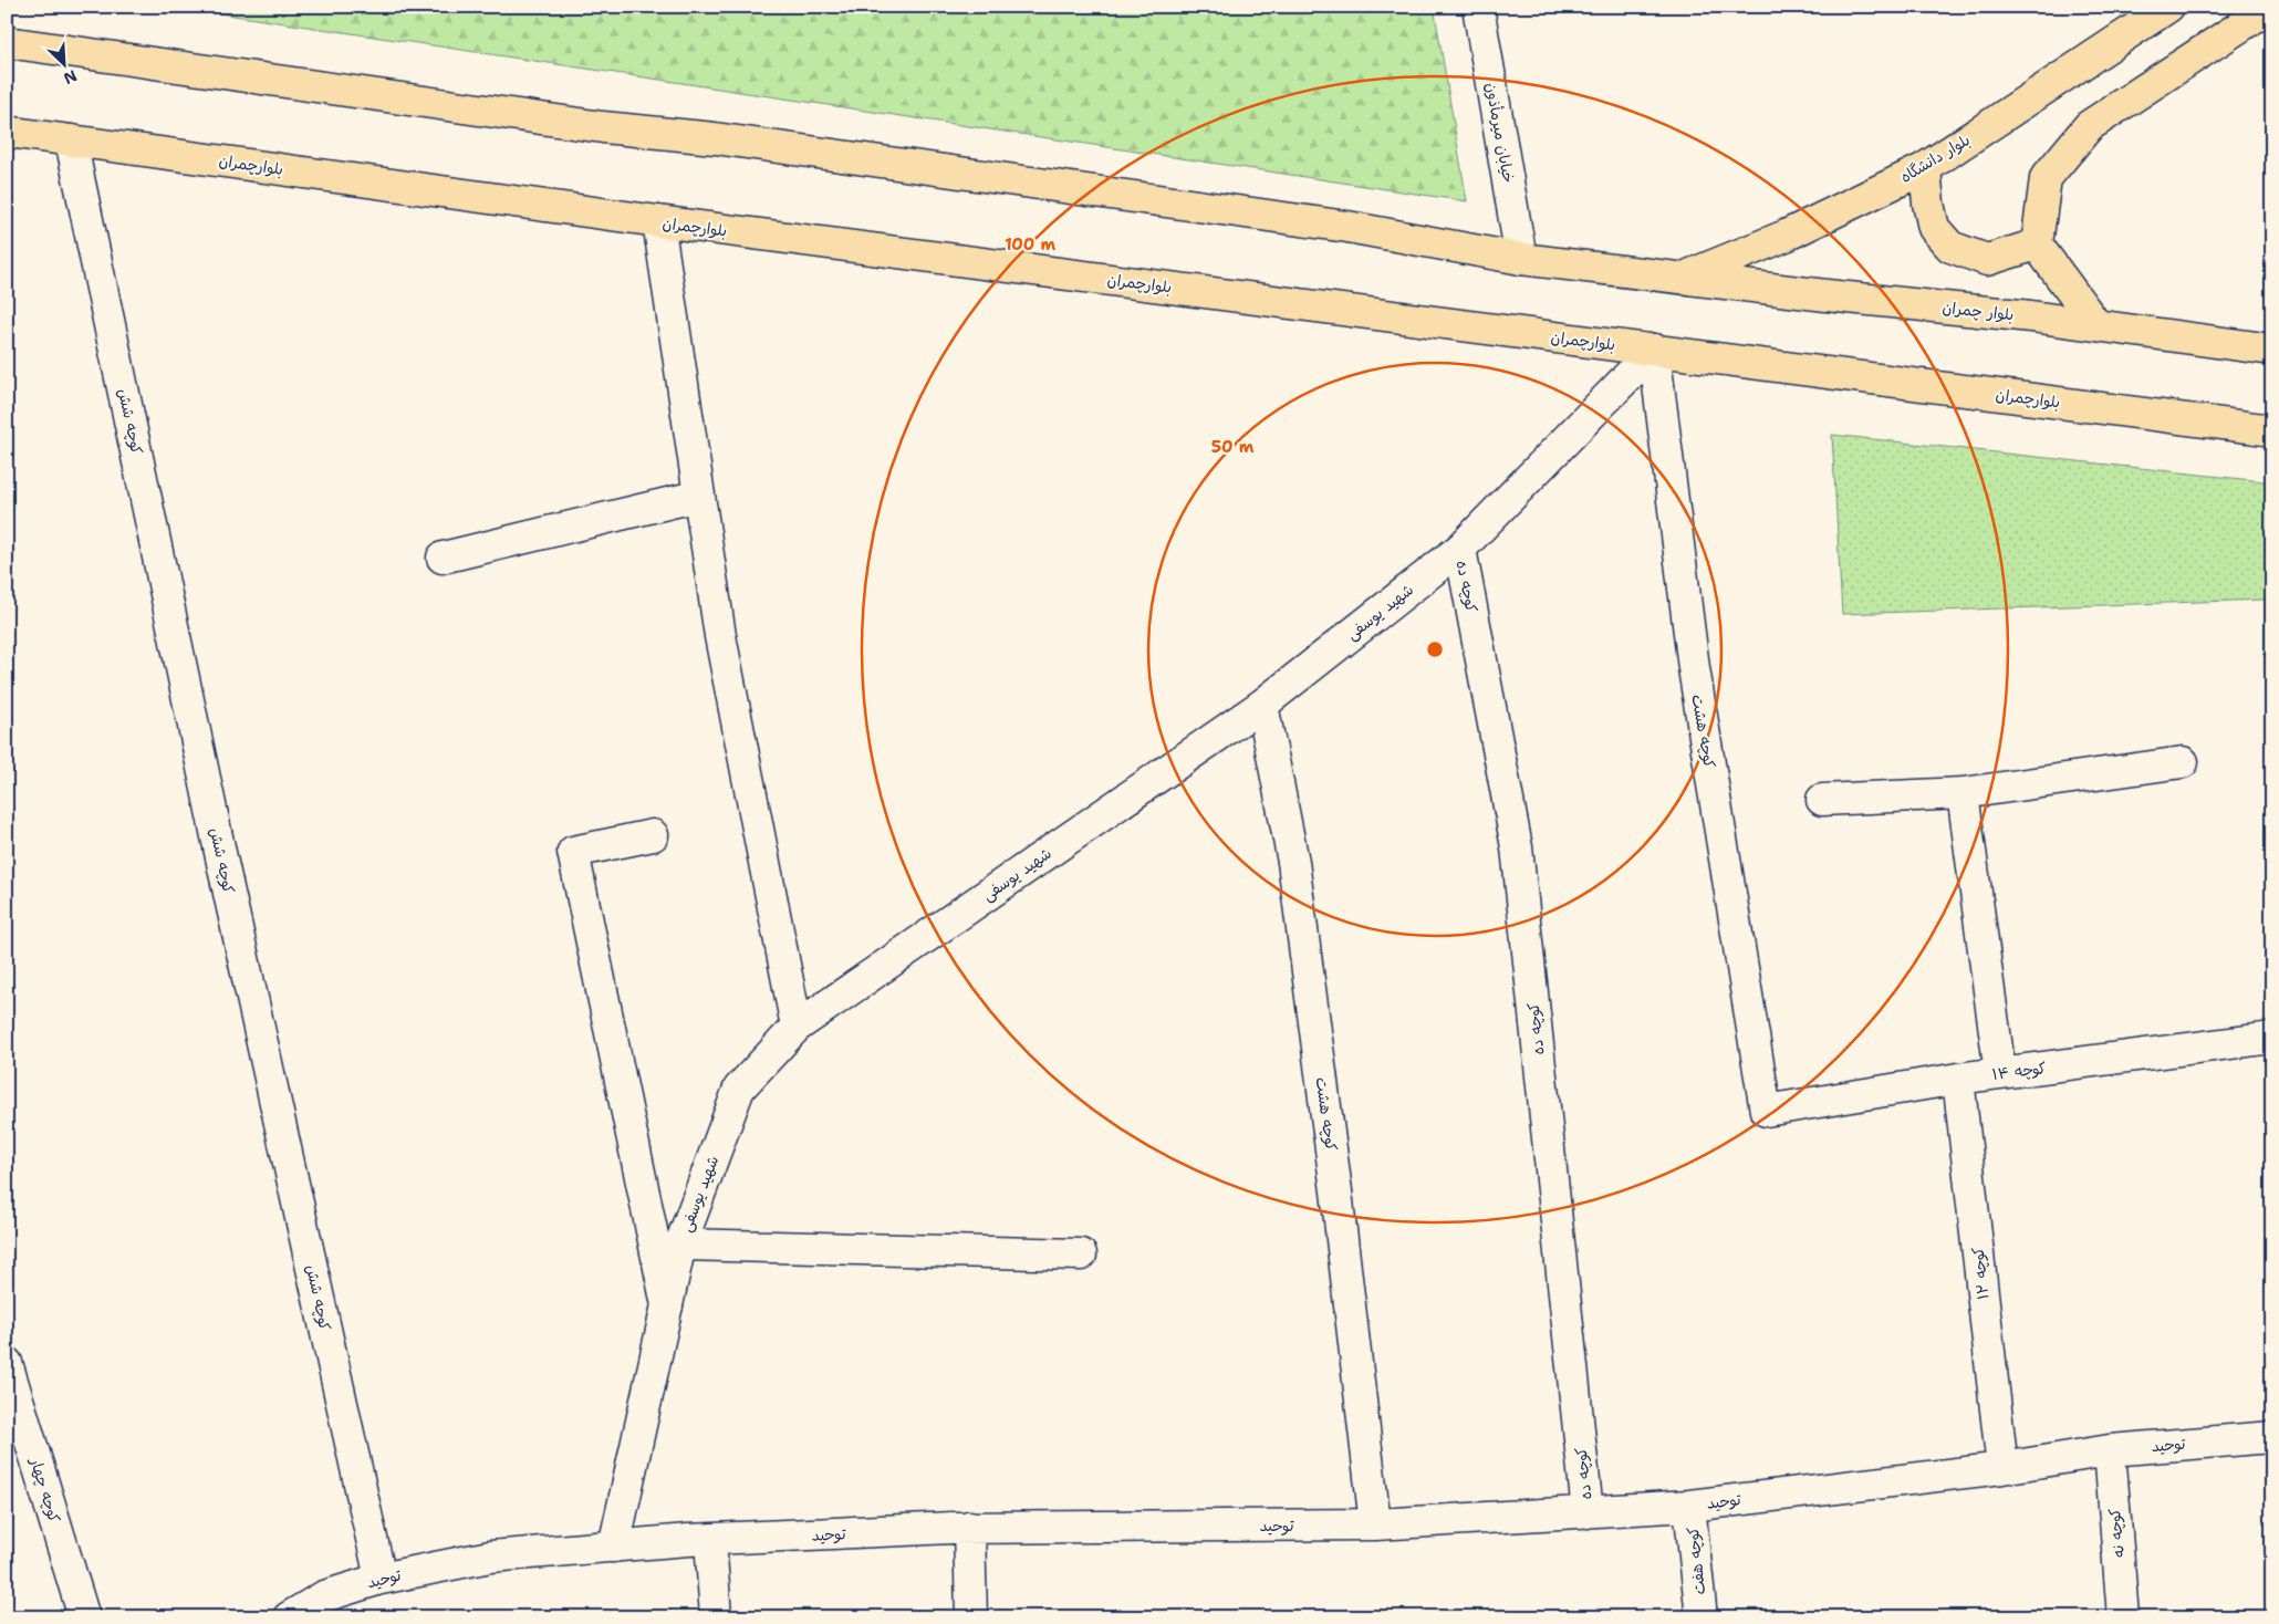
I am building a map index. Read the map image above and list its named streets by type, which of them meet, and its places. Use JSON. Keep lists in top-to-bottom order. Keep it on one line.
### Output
{"streets":{"main road":["بلوار دانشگاه","بلوارچمران","بلوار چمران"],"street":["خیابان میرمأذون","کوچه شش","کوچه ده","شهید یوسفی","کوچه هشت","کوچه ۱۴","کوچه ۱۲","توحید","کوچه چهار","کوچه نه","کوچه هفت"]},"crossings":[["خیابان میرمأذون","بلوار چمران"],["بلوار دانشگاه","بلوار چمران"],["بلوارچمران","کوچه شش"],["بلوارچمران","شهید یوسفی"],["بلوارچمران","کوچه هشت"],["کوچه شش","توحید"],["کوچه ده","شهید یوسفی"],["کوچه ده","توحید"],["شهید یوسفی","کوچه هشت"],["شهید یوسفی","توحید"],["کوچه هشت","کوچه ۱۴"],["کوچه هشت","توحید"],["کوچه ۱۴","کوچه ۱۲"],["کوچه ۱۲","توحید"],["توحید","کوچه نه"],["توحید","کوچه هفت"]],"north":"bottom right","rings":["100 m","50 m"]}
